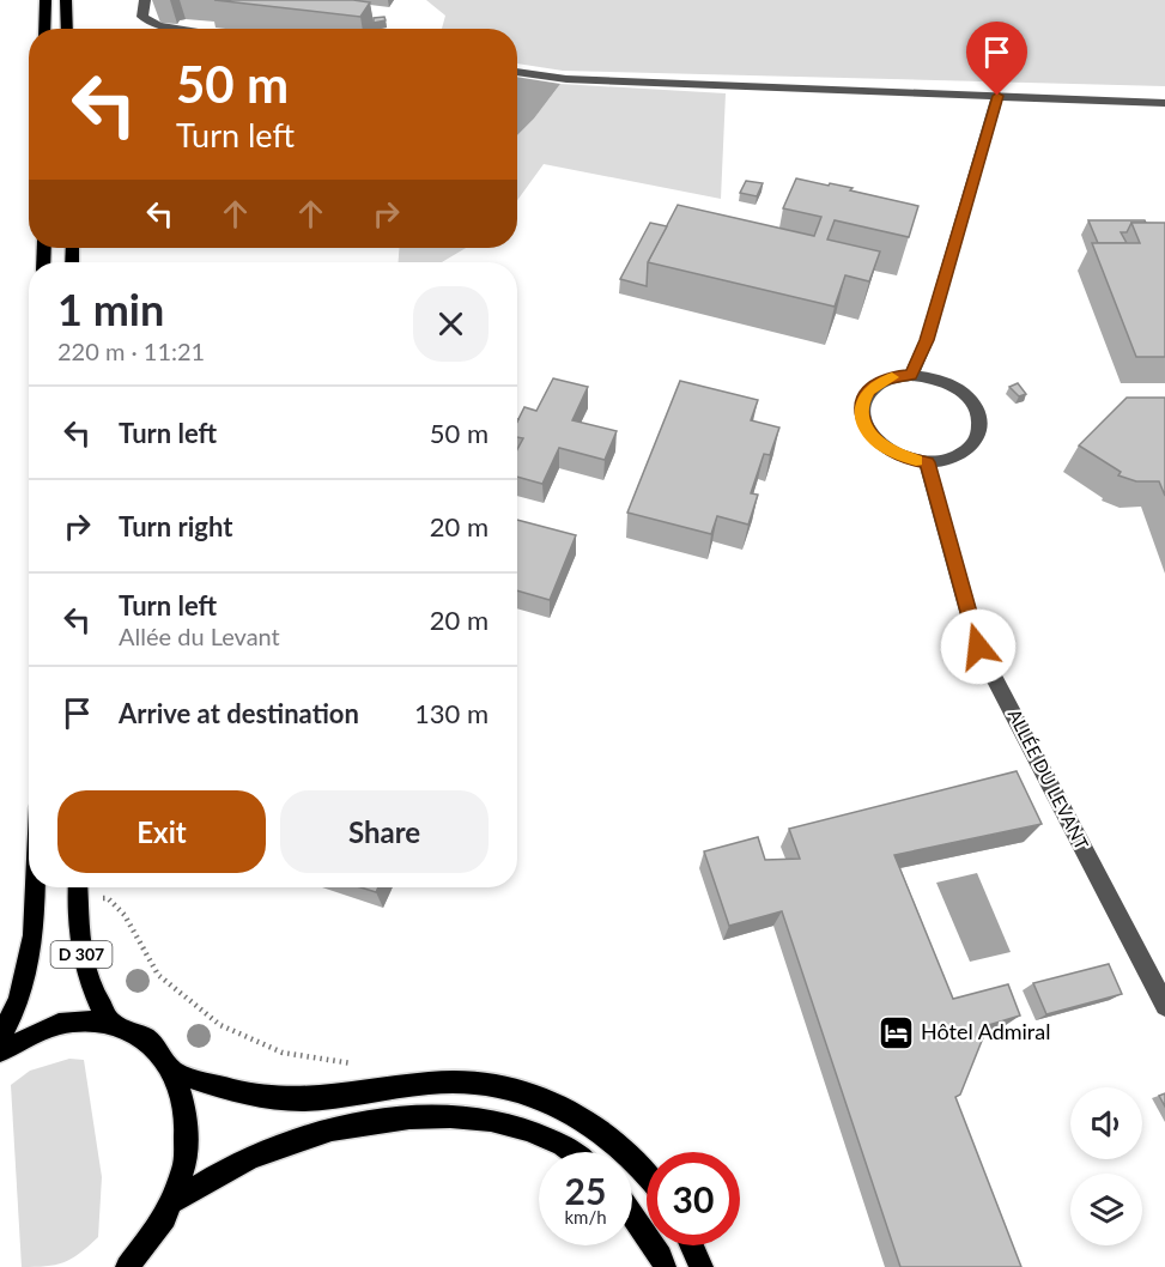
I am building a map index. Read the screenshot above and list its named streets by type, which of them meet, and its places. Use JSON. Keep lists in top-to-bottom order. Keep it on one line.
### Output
{"streets":{"main road":["D 307"],"street":["ALLÉE DU LEVANT"]},"places":{"hotel":["Hôtel Admiral"]},"page":{"turn":["50 m","Turn left"],"heading":["1 min","220 m · 11:21"],"list":[{"name":"Turn left","value":"50 m"},{"name":"Turn right","value":"20 m"},{"name":"Turn left","note":"Allée du Levant","value":"20 m"},{"name":"Arrive at destination","value":"130 m"}],"buttons":["Exit","Share"],"speed":"25 km/h","limit":"30"}}
